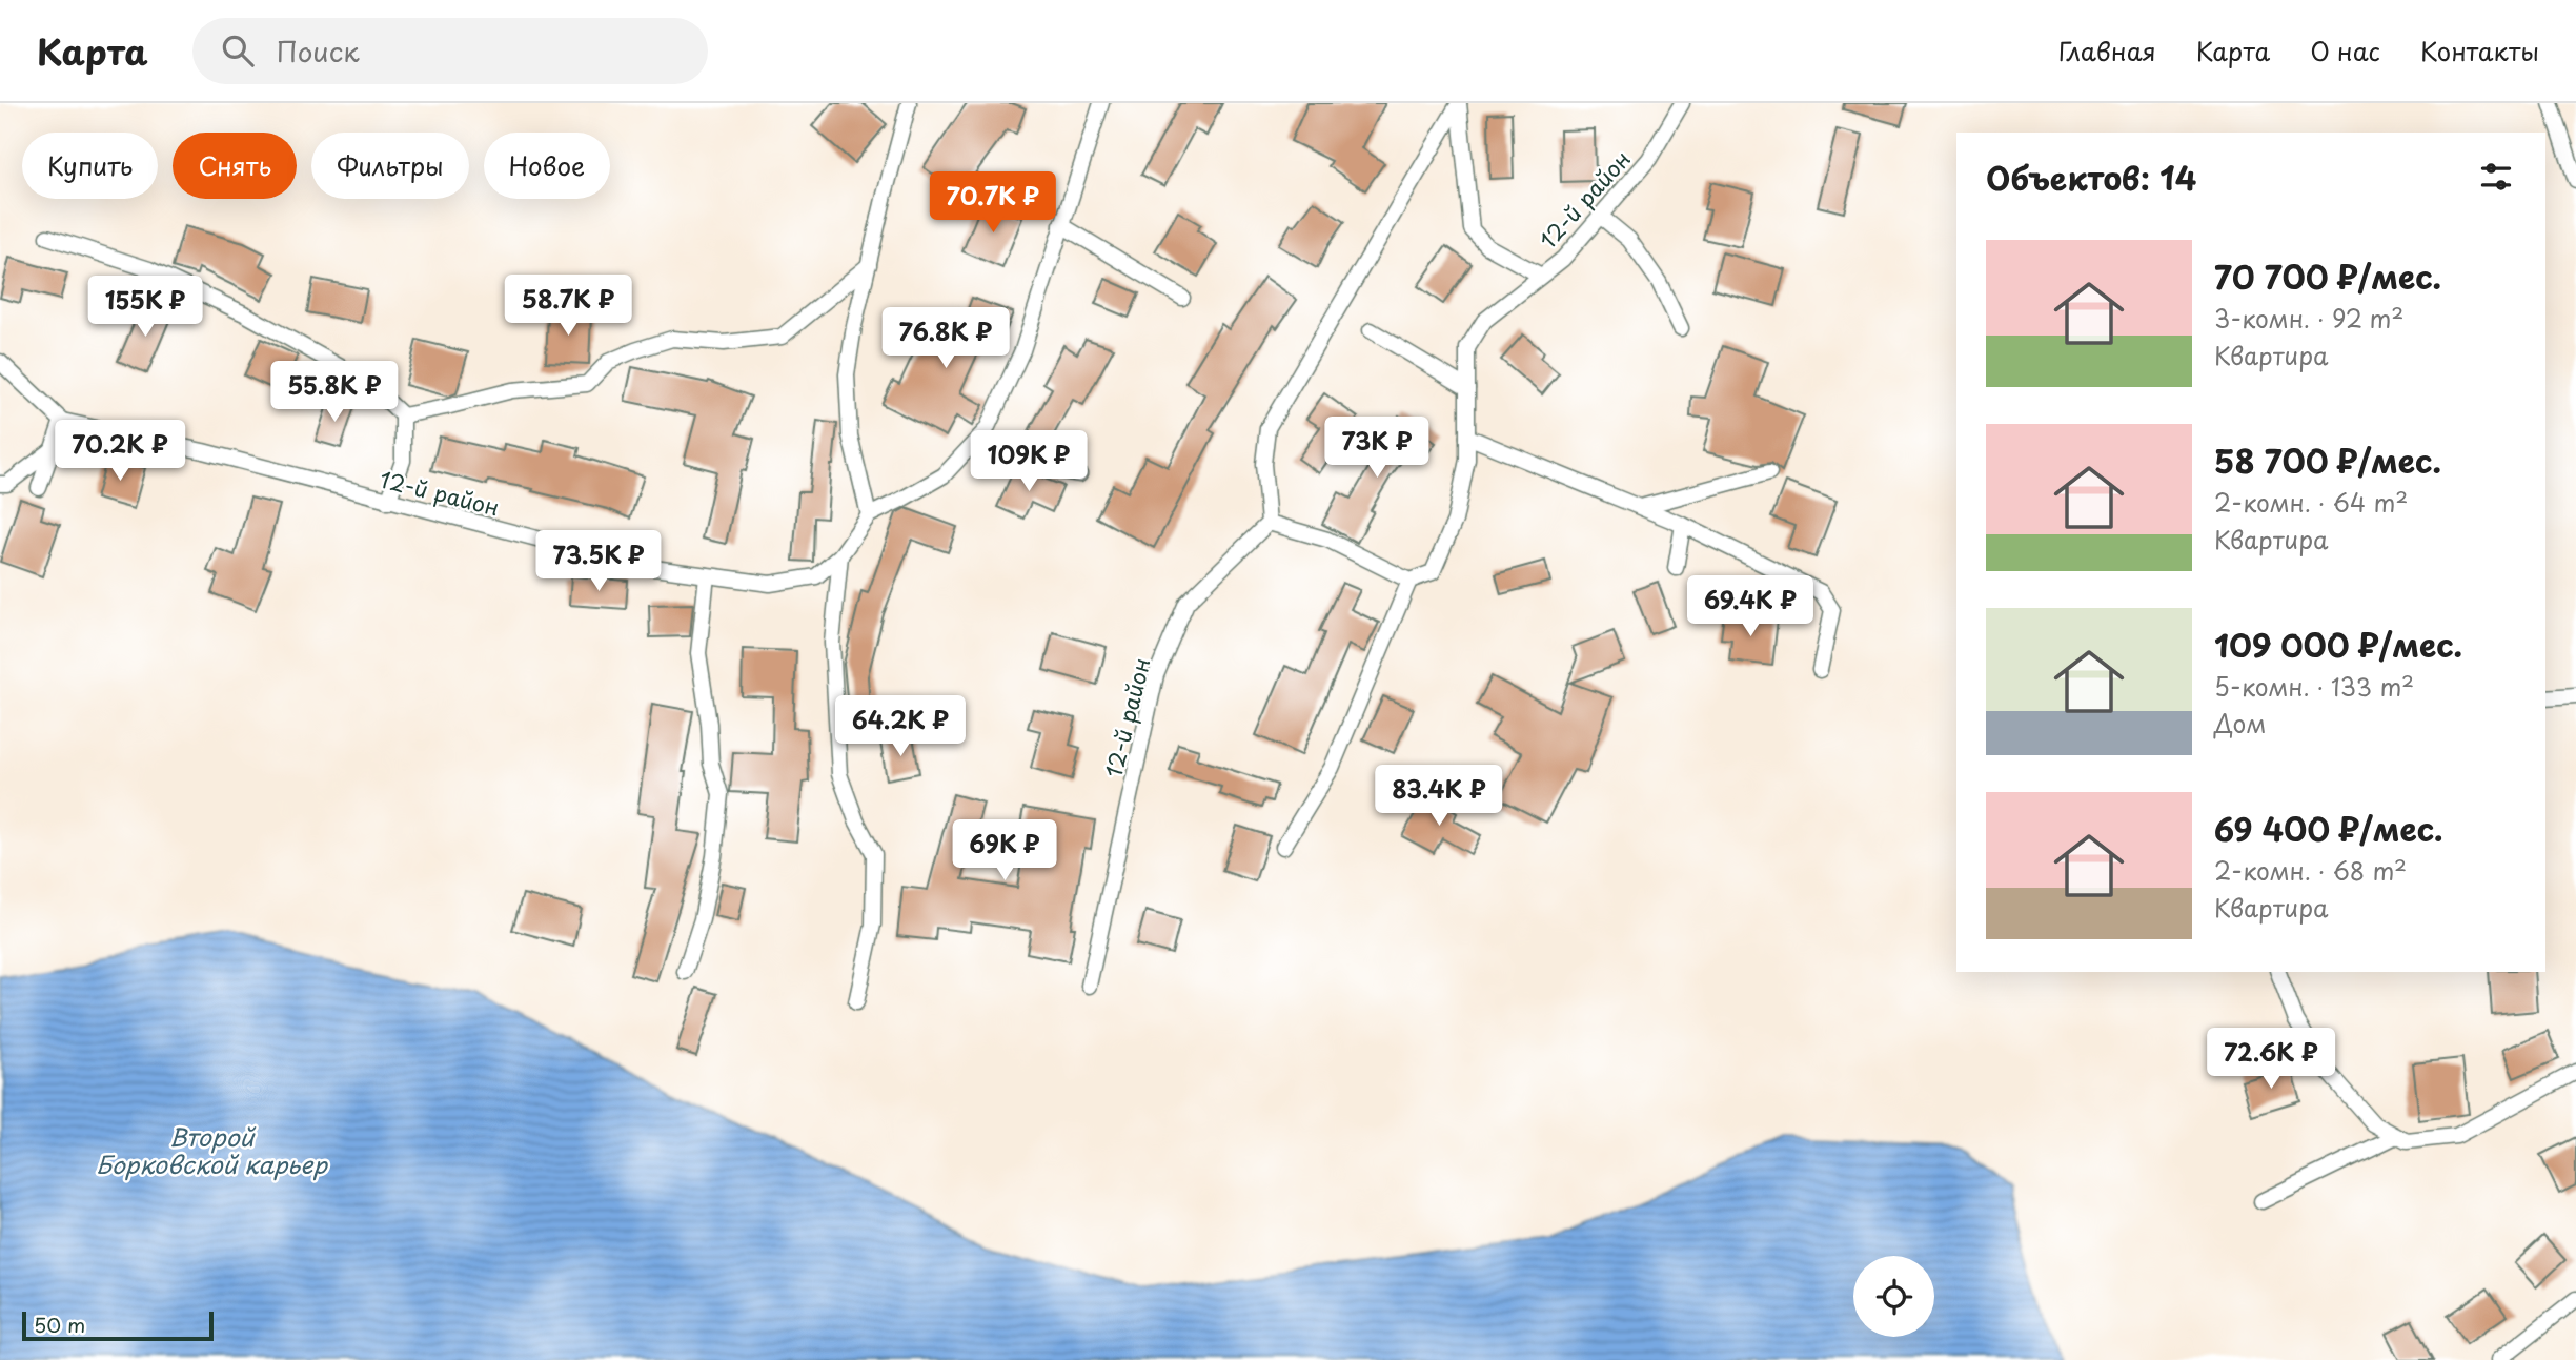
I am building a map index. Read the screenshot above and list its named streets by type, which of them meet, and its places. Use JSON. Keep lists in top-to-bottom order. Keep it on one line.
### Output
{"streets":{"lane":["12-й район"]},"water":["Второй Борковской карьер"],"scale_bar":"50 m","page":{"header":"Карта","search":"Поиск","nav":["Главная","Карта","О нас","Контакты"],"chip":["Купить","Снять","Фильтры","Новое"],"heading":"Объектов: 14","price":["70.7K ₽","58.7K ₽","155K ₽","76.8K ₽","55.8K ₽","73K ₽","70.2K ₽","109K ₽","73.5K ₽","69.4K ₽","64.2K ₽","83.4K ₽","69K ₽","72.6K ₽"],"list":[{"name":"70 700 ₽/мес.","note":"3-комн. · 92 m² · Квартира"},{"name":"58 700 ₽/мес.","note":"2-комн. · 64 m² · Квартира"},{"name":"109 000 ₽/мес.","note":"5-комн. · 133 m² · Дом"},{"name":"69 400 ₽/мес.","note":"2-комн. · 68 m² · Квартира"}],"scale":"50 m"}}
